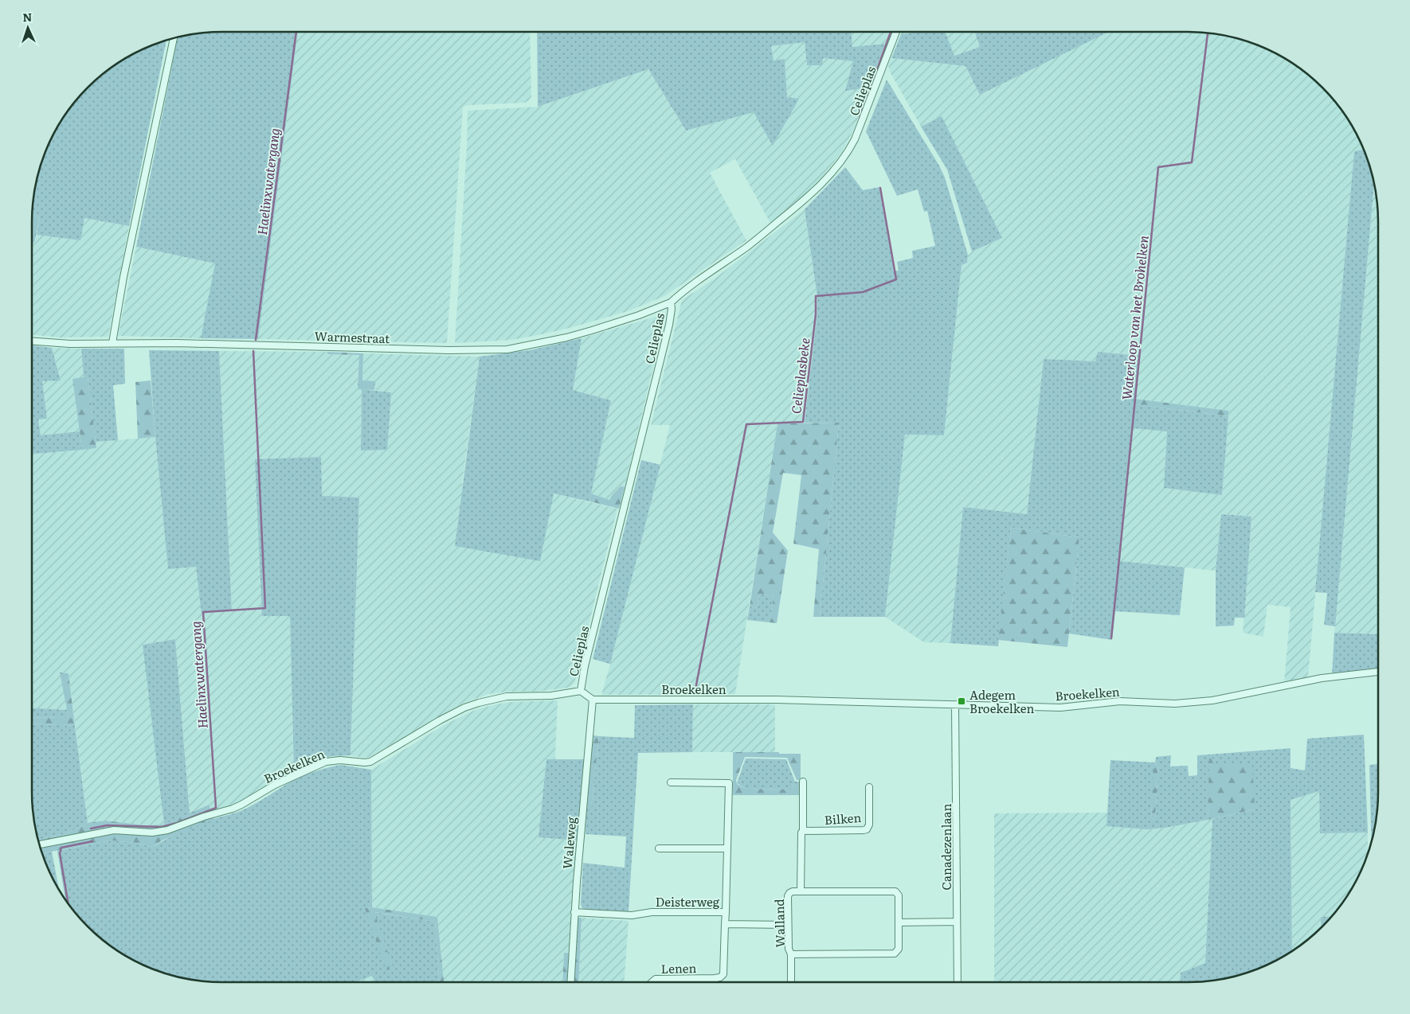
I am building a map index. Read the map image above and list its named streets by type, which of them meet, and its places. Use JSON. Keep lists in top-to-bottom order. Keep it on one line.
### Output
{"streets":{"street":["Celieplas","Warmestraat","Broekelken","Bilken","Waleweg","Canadezenlaan","Deisterweg","Walland","Lenen"]},"crossings":[["Celieplas","Warmestraat"],["Celieplas","Broekelken"],["Broekelken","Waleweg"],["Broekelken","Canadezenlaan"],["Waleweg","Deisterweg"],["Deisterweg","Walland"]],"water":["Haelinxwatergang","Waterloop van het Brohelken","Celieplasbeke"],"places":{"transit":["Adegem Broekelken"]},"north":"top"}
